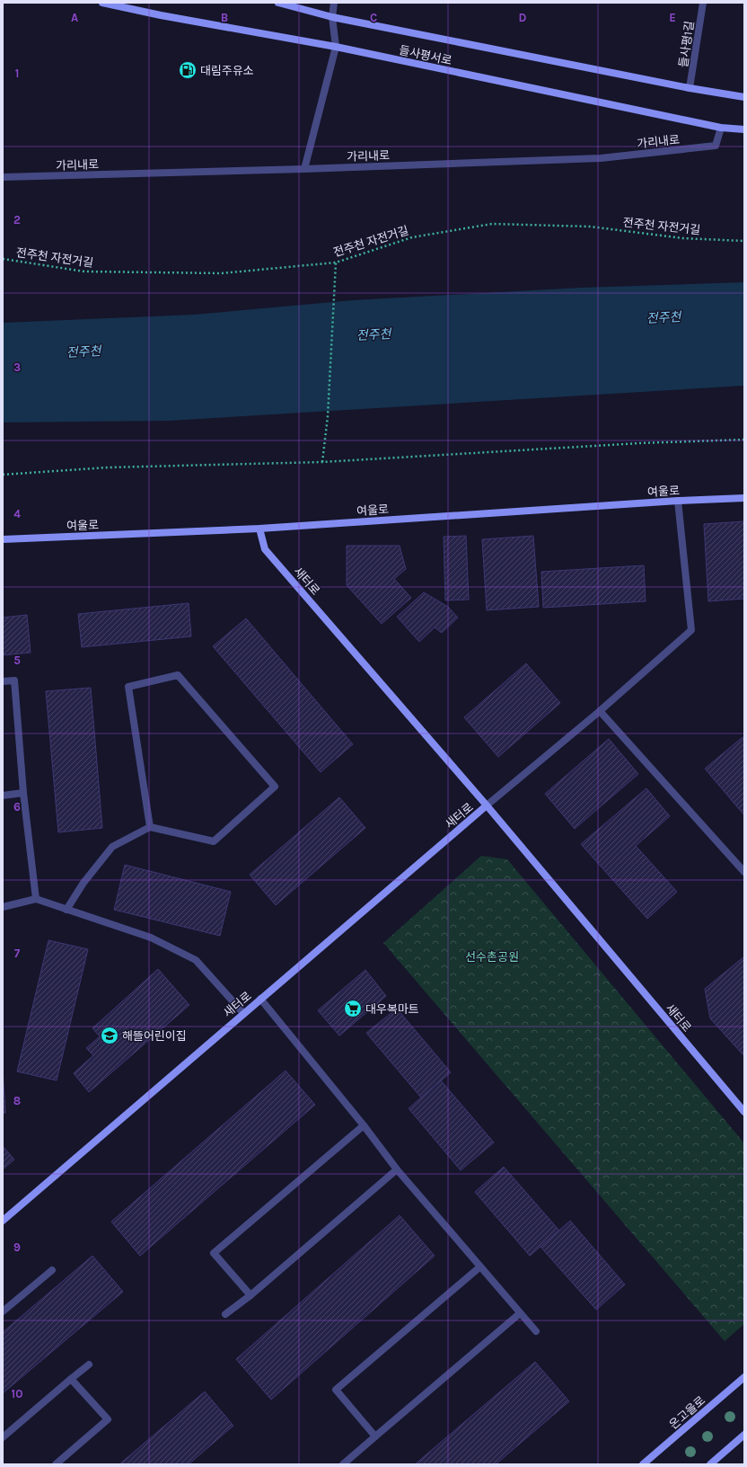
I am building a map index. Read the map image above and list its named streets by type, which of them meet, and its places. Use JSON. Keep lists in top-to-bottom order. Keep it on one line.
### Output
{"streets":{"street":["들사평1길","들사평서로","가리내로","여울로","새터로","온고을로"],"path":["전주천 자전거길"]},"crossings":[["들사평1길","들사평서로"],["들사평서로","가리내로"],["여울로","새터로"]],"water":["전주천"],"parks":["선수촌공원"],"places":{"fuel station":["대림주유소"],"supermarket":["대우복마트"],"school or university":["해뜰어린이집"]},"grid":{"columns":["A","B","C","D","E"],"rows":["1","2","3","4","5","6","7","8","9","10"]}}
